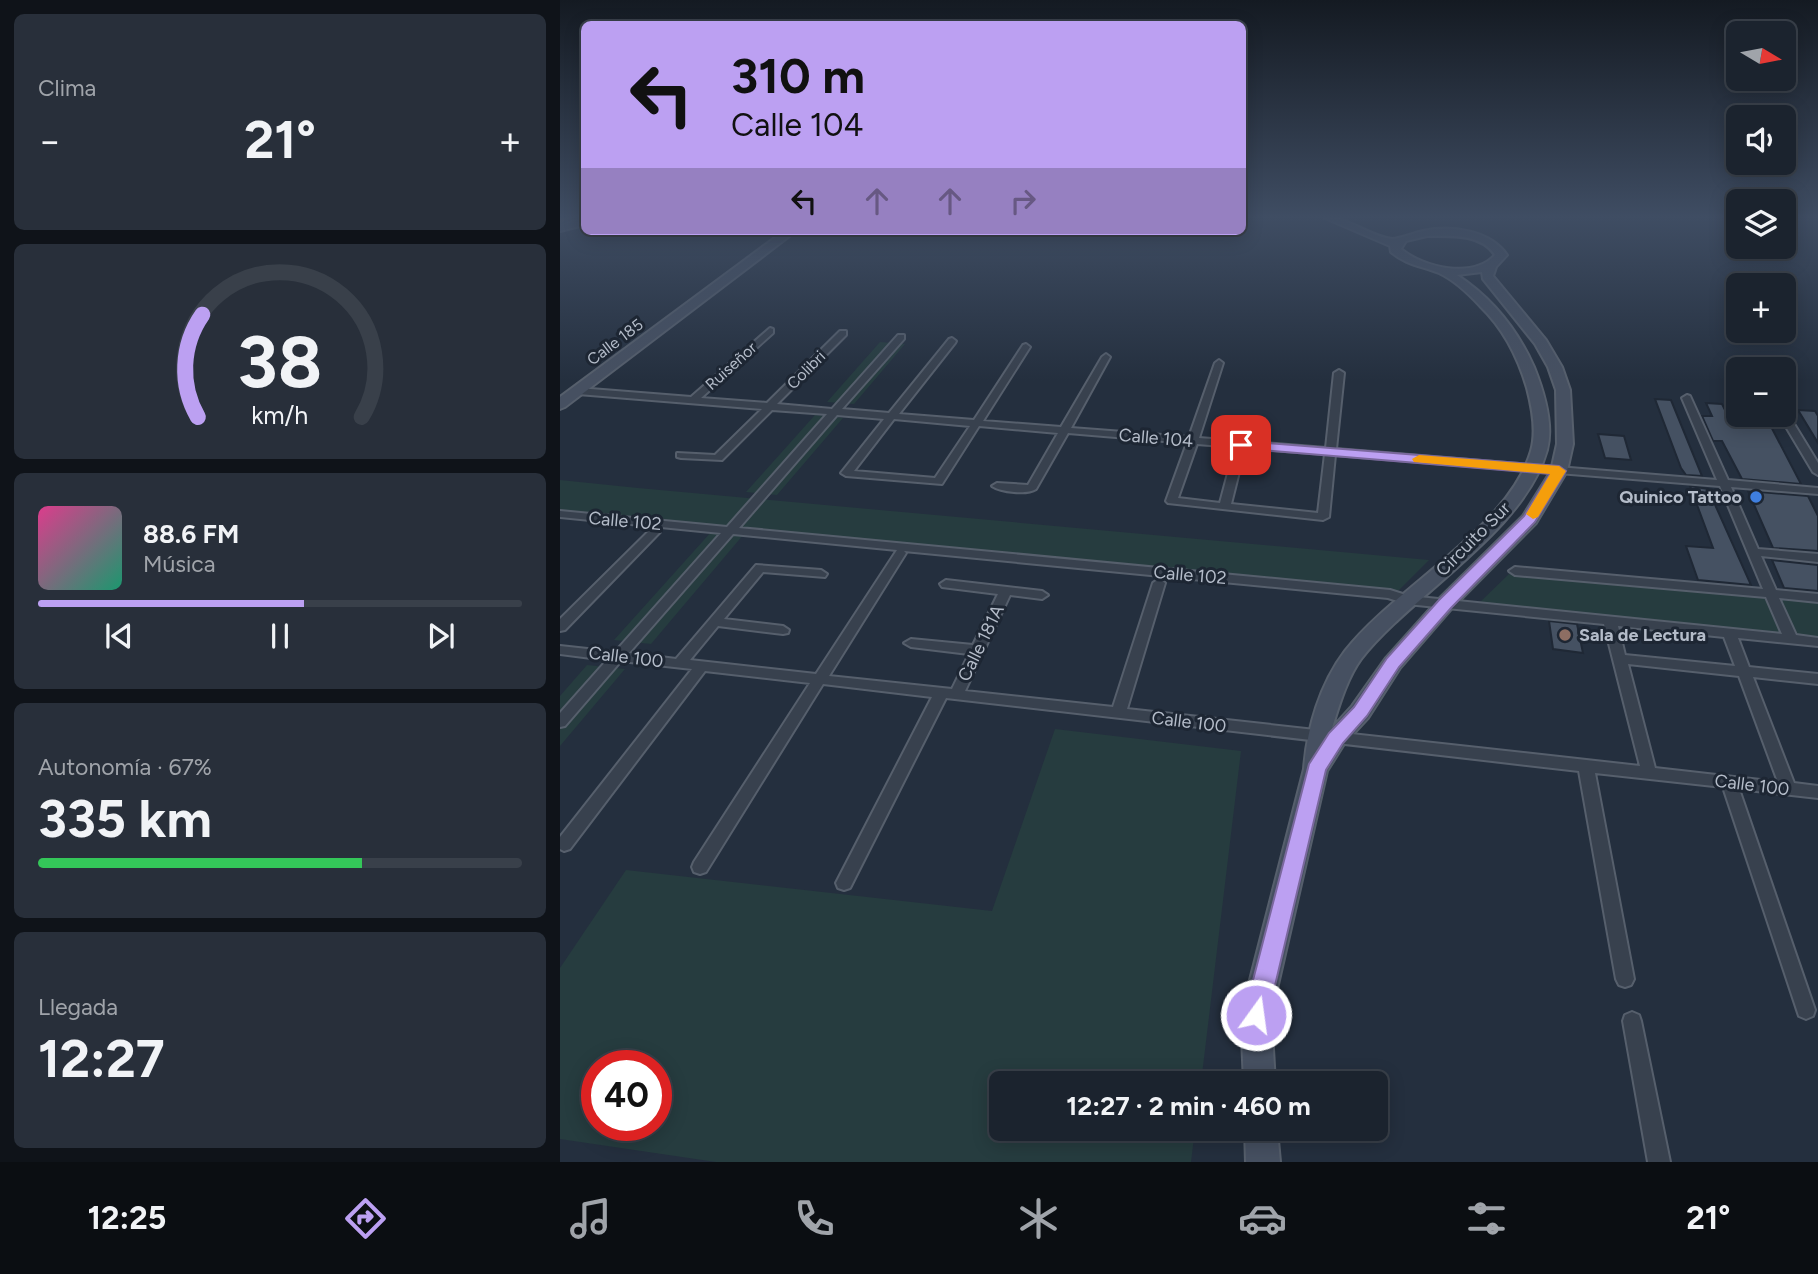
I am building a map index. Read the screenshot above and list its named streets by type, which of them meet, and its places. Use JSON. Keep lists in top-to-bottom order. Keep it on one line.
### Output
{"streets":{"street":["Calle 185","Ruiseñor","Colibri","Calle 104","Calle 102","Circuito Sur","Calle 181A","Calle 100"]},"crossings":[["Calle 185","Calle 104"],["Ruiseñor","Calle 104"],["Colibri","Calle 104"],["Calle 104","Circuito Sur"],["Calle 102","Circuito Sur"],["Circuito Sur","Calle 100"],["Calle 181A","Calle 100"]],"places":["Quinico Tattoo","Sala de Lectura"],"north":"right","page":{"tile":["Clima",["Autonomía · 67%","335 km"],["Llegada","12:27"]],"map_buttons":["+","−"],"turn":["310 m","Calle 104"],"heat":["−","21°","+"],"song":["88.6 FM","Música"],"limit":"40","trip":"12:27 · 2 min · 460 m","tabs":["12:25","21°"],"gauge":["38","km/h"]}}
